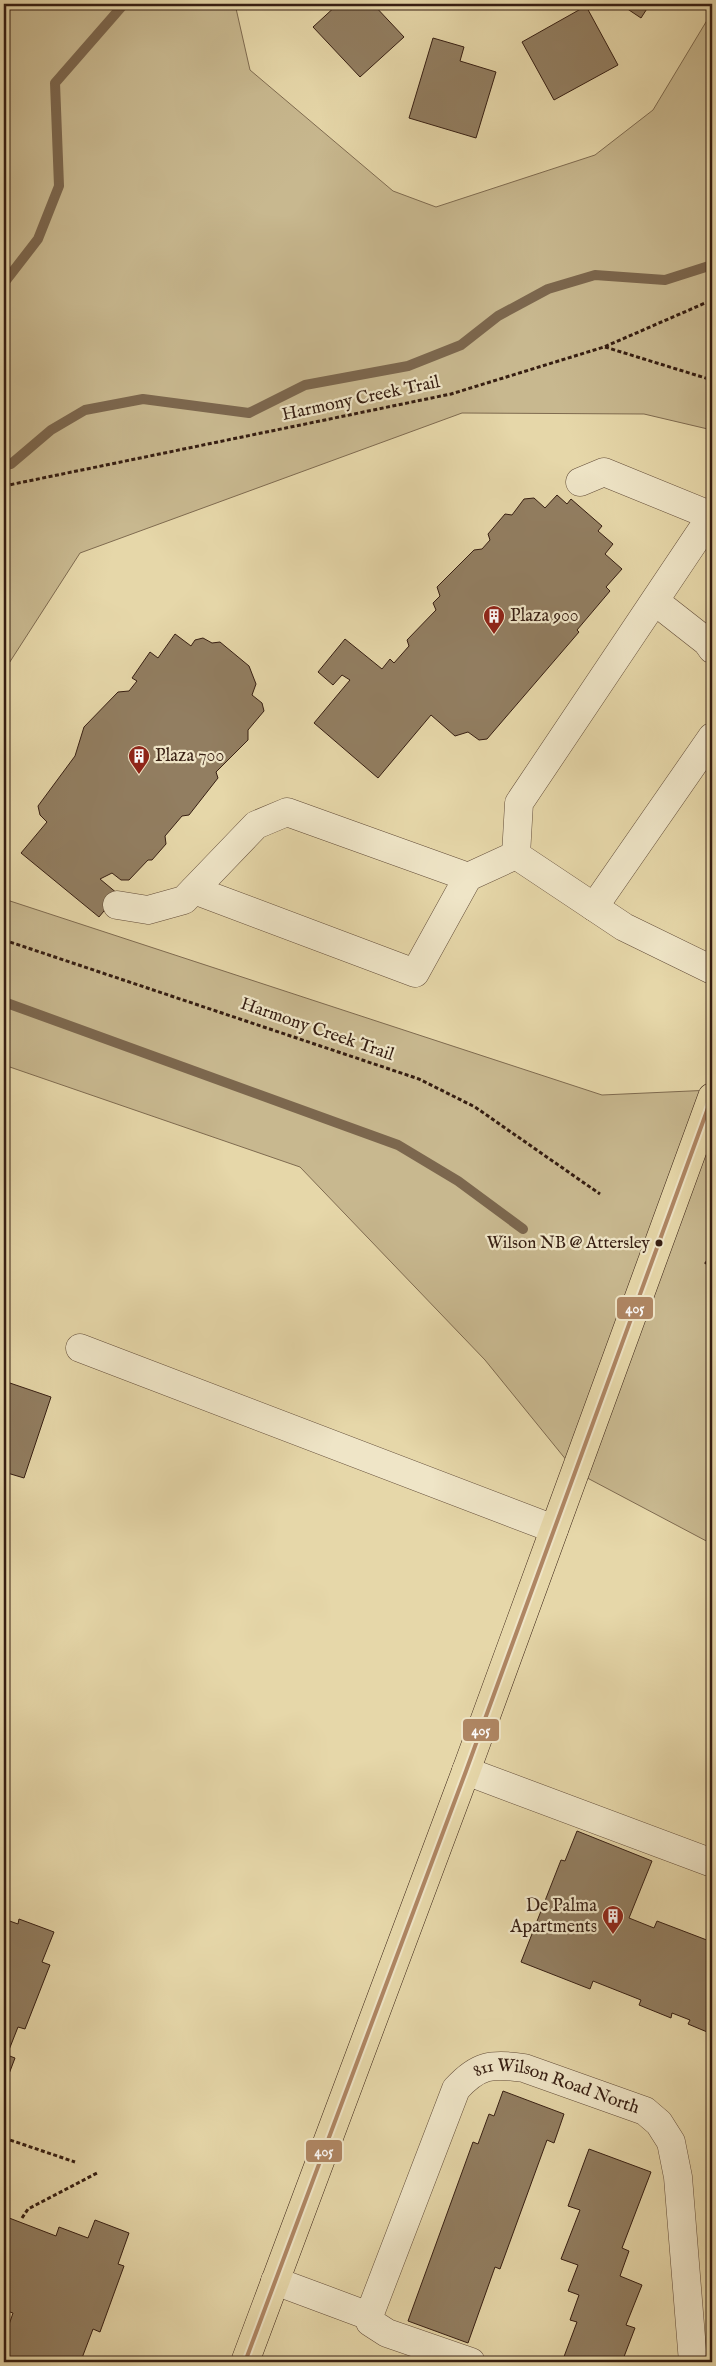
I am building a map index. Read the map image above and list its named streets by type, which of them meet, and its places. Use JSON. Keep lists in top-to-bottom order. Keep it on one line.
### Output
{"streets":{"lane":["811 Wilson Road North"],"path":["Harmony Creek Trail"]},"places":{"building":["Plaza 900","Plaza 700","De Palma Apartments"],"other":["Wilson NB @ Attersley"]},"lines":["transit line 405"]}
